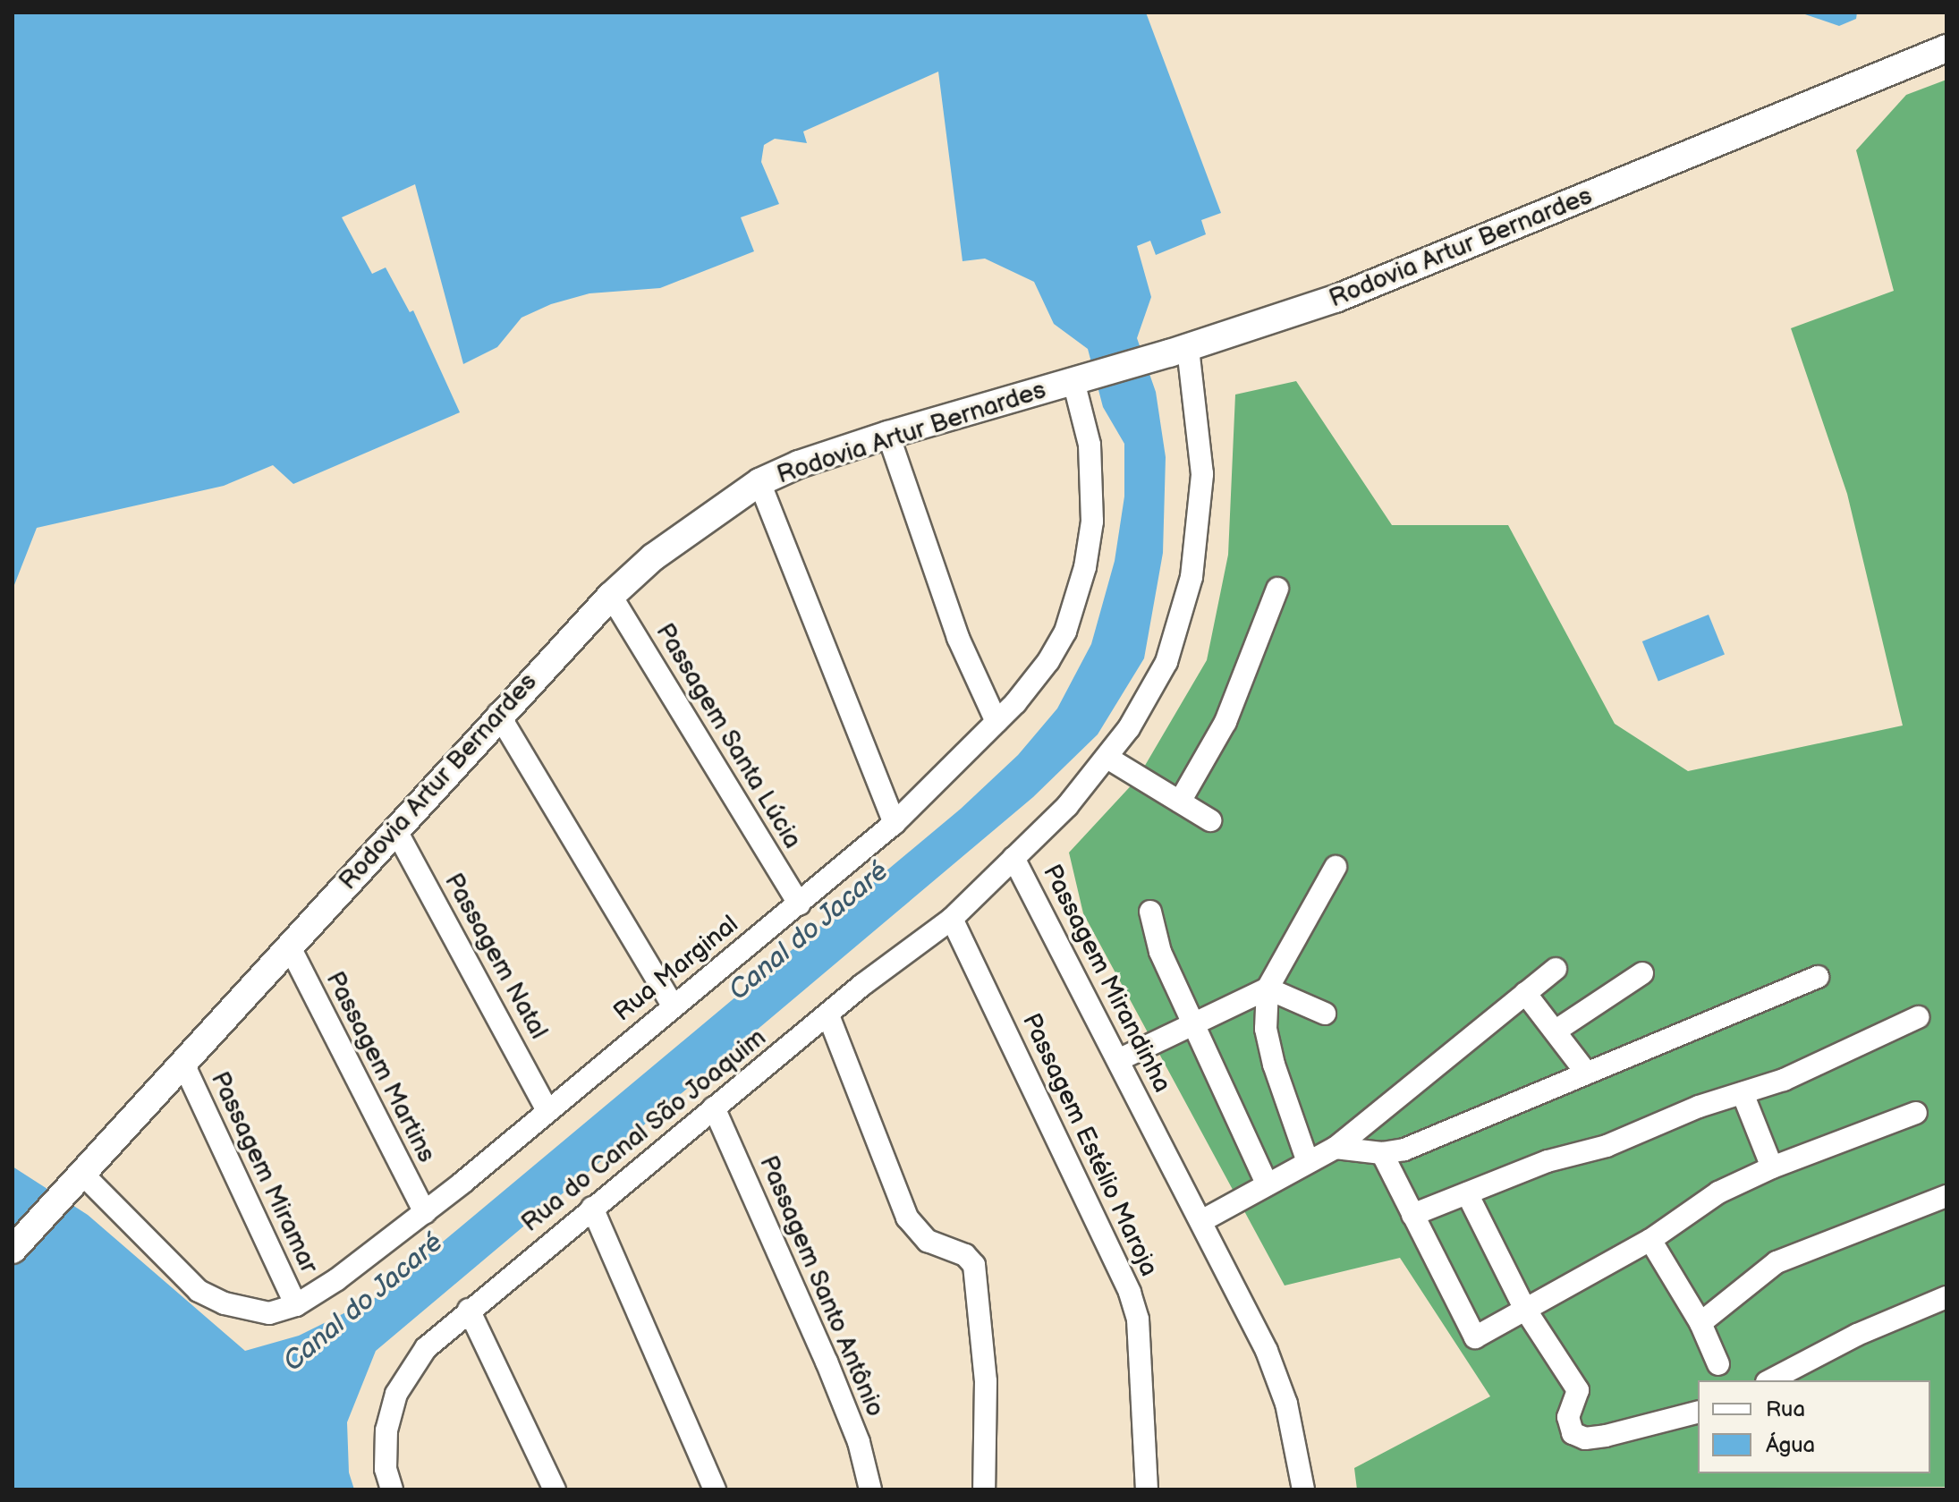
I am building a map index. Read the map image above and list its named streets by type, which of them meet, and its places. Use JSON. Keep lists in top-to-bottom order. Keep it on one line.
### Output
{"streets":{"main road":["Rodovia Artur Bernardes"],"street":["Passagem Santa Lúcia","Passagem Natal","Rua Marginal","Passagem Mirandinha","Passagem Martins","Rua do Canal São Joaquim","Passagem Estélio Maroja","Passagem Miramar","Passagem Santo Antônio"]},"crossings":[["Rodovia Artur Bernardes","Passagem Santa Lúcia"],["Rodovia Artur Bernardes","Passagem Natal"],["Rodovia Artur Bernardes","Rua Marginal"],["Rodovia Artur Bernardes","Passagem Mirandinha"],["Rodovia Artur Bernardes","Passagem Martins"],["Rodovia Artur Bernardes","Passagem Miramar"],["Passagem Santa Lúcia","Rua Marginal"],["Passagem Natal","Rua Marginal"],["Rua Marginal","Passagem Martins"],["Rua Marginal","Passagem Miramar"],["Passagem Mirandinha","Rua do Canal São Joaquim"],["Rua do Canal São Joaquim","Passagem Estélio Maroja"],["Rua do Canal São Joaquim","Passagem Santo Antônio"]],"water":["Canal do Jacaré"],"legend":["Rua","Água"]}
